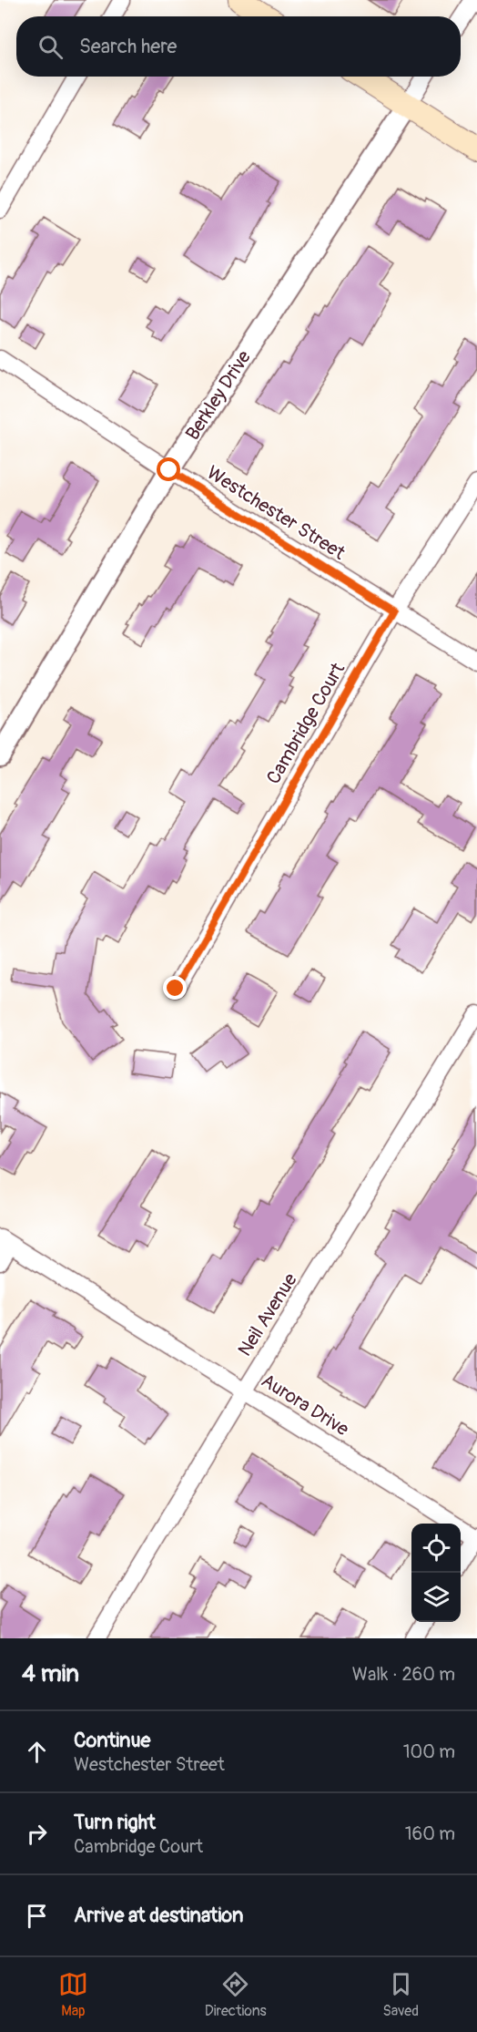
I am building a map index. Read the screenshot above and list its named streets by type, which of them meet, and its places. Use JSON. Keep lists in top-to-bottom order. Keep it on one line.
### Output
{"streets":{"street":["Berkley Drive","Westchester Street","Cambridge Court","Neil Avenue","Aurora Drive"]},"crossings":[["Berkley Drive","Westchester Street"],["Westchester Street","Cambridge Court"],["Neil Avenue","Aurora Drive"]],"page":{"search":"Search here","heading":["4 min","Walk · 260 m"],"list":[["Continue","Westchester Street","100 m"],["Turn right","Cambridge Court","160 m"],"Arrive at destination"],"nav":["Map","Directions","Saved"]}}
